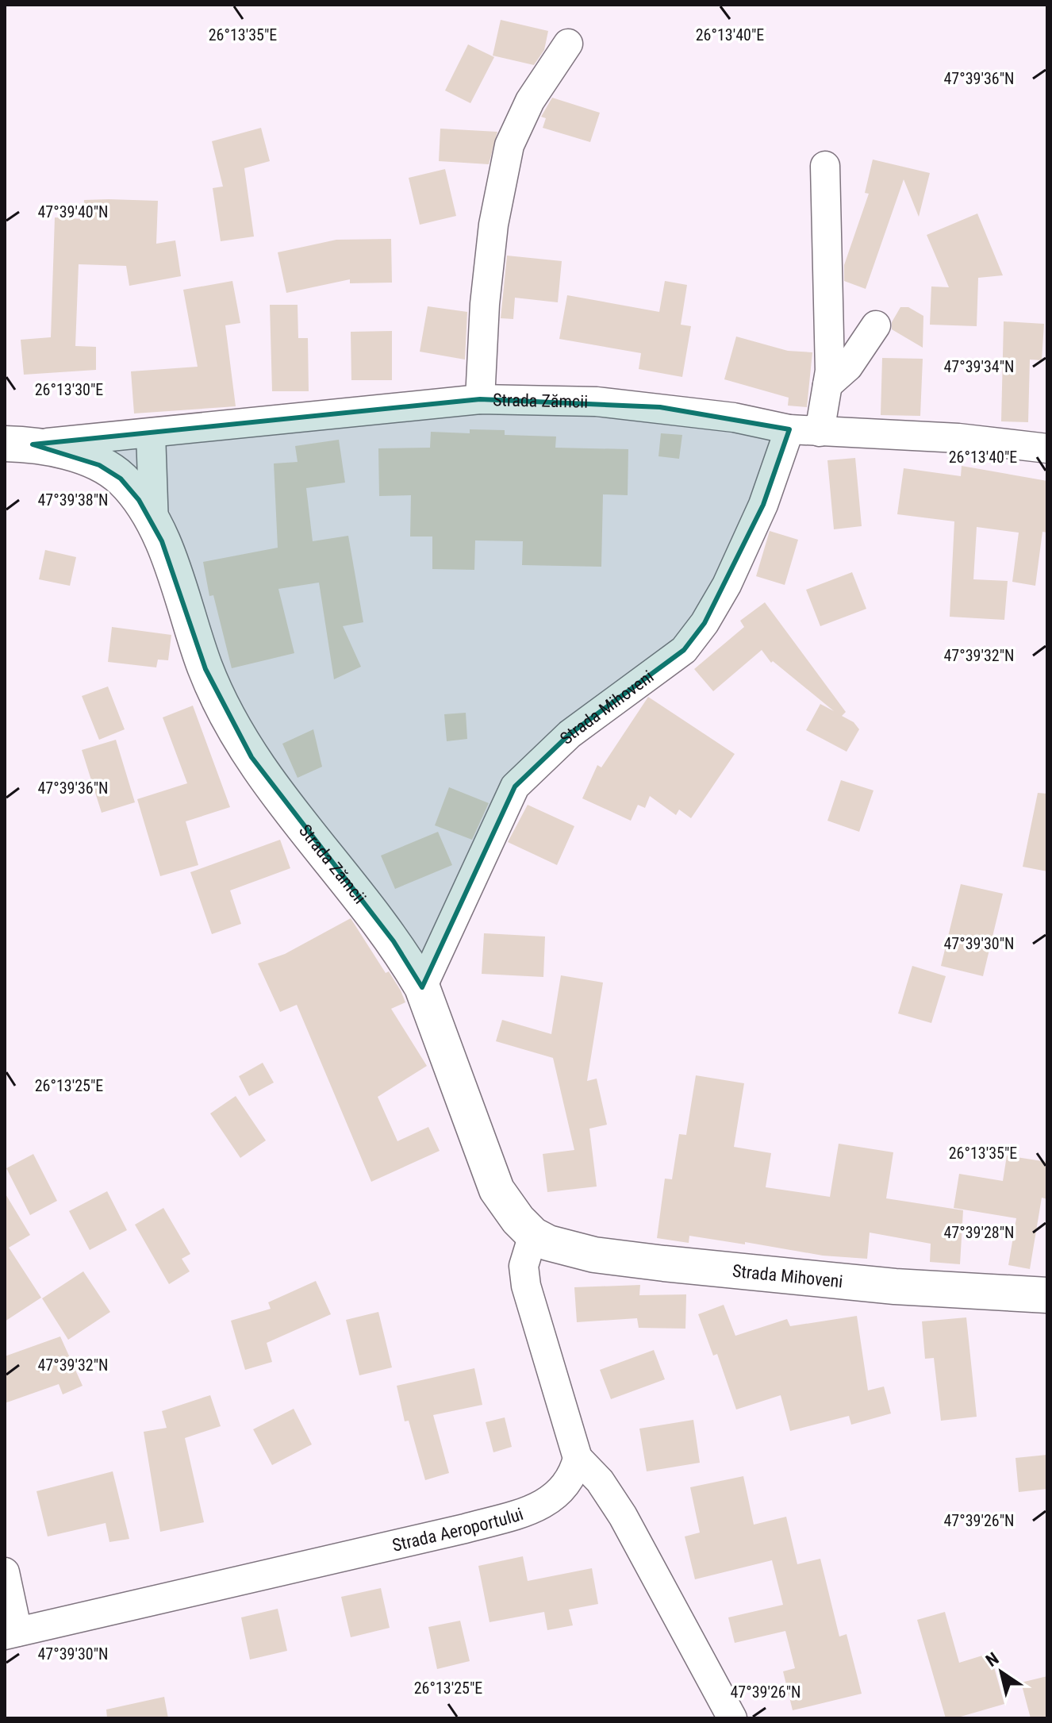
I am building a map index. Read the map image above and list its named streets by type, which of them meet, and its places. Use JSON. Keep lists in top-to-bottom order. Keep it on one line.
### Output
{"streets":{"main road":["Strada Zămcii","Strada Mihoveni"],"street":["Strada Aeroportului"]},"crossings":[["Strada Zămcii","Strada Mihoveni"]],"north":"top left","coordinates":["26°13'35\"E","26°13'40\"E","47°39'36\"N","47°39'40\"N","47°39'34\"N","26°13'30\"E","47°39'38\"N","47°39'32\"N","47°39'30\"N","26°13'25\"E","47°39'28\"N","47°39'26\"N"]}
